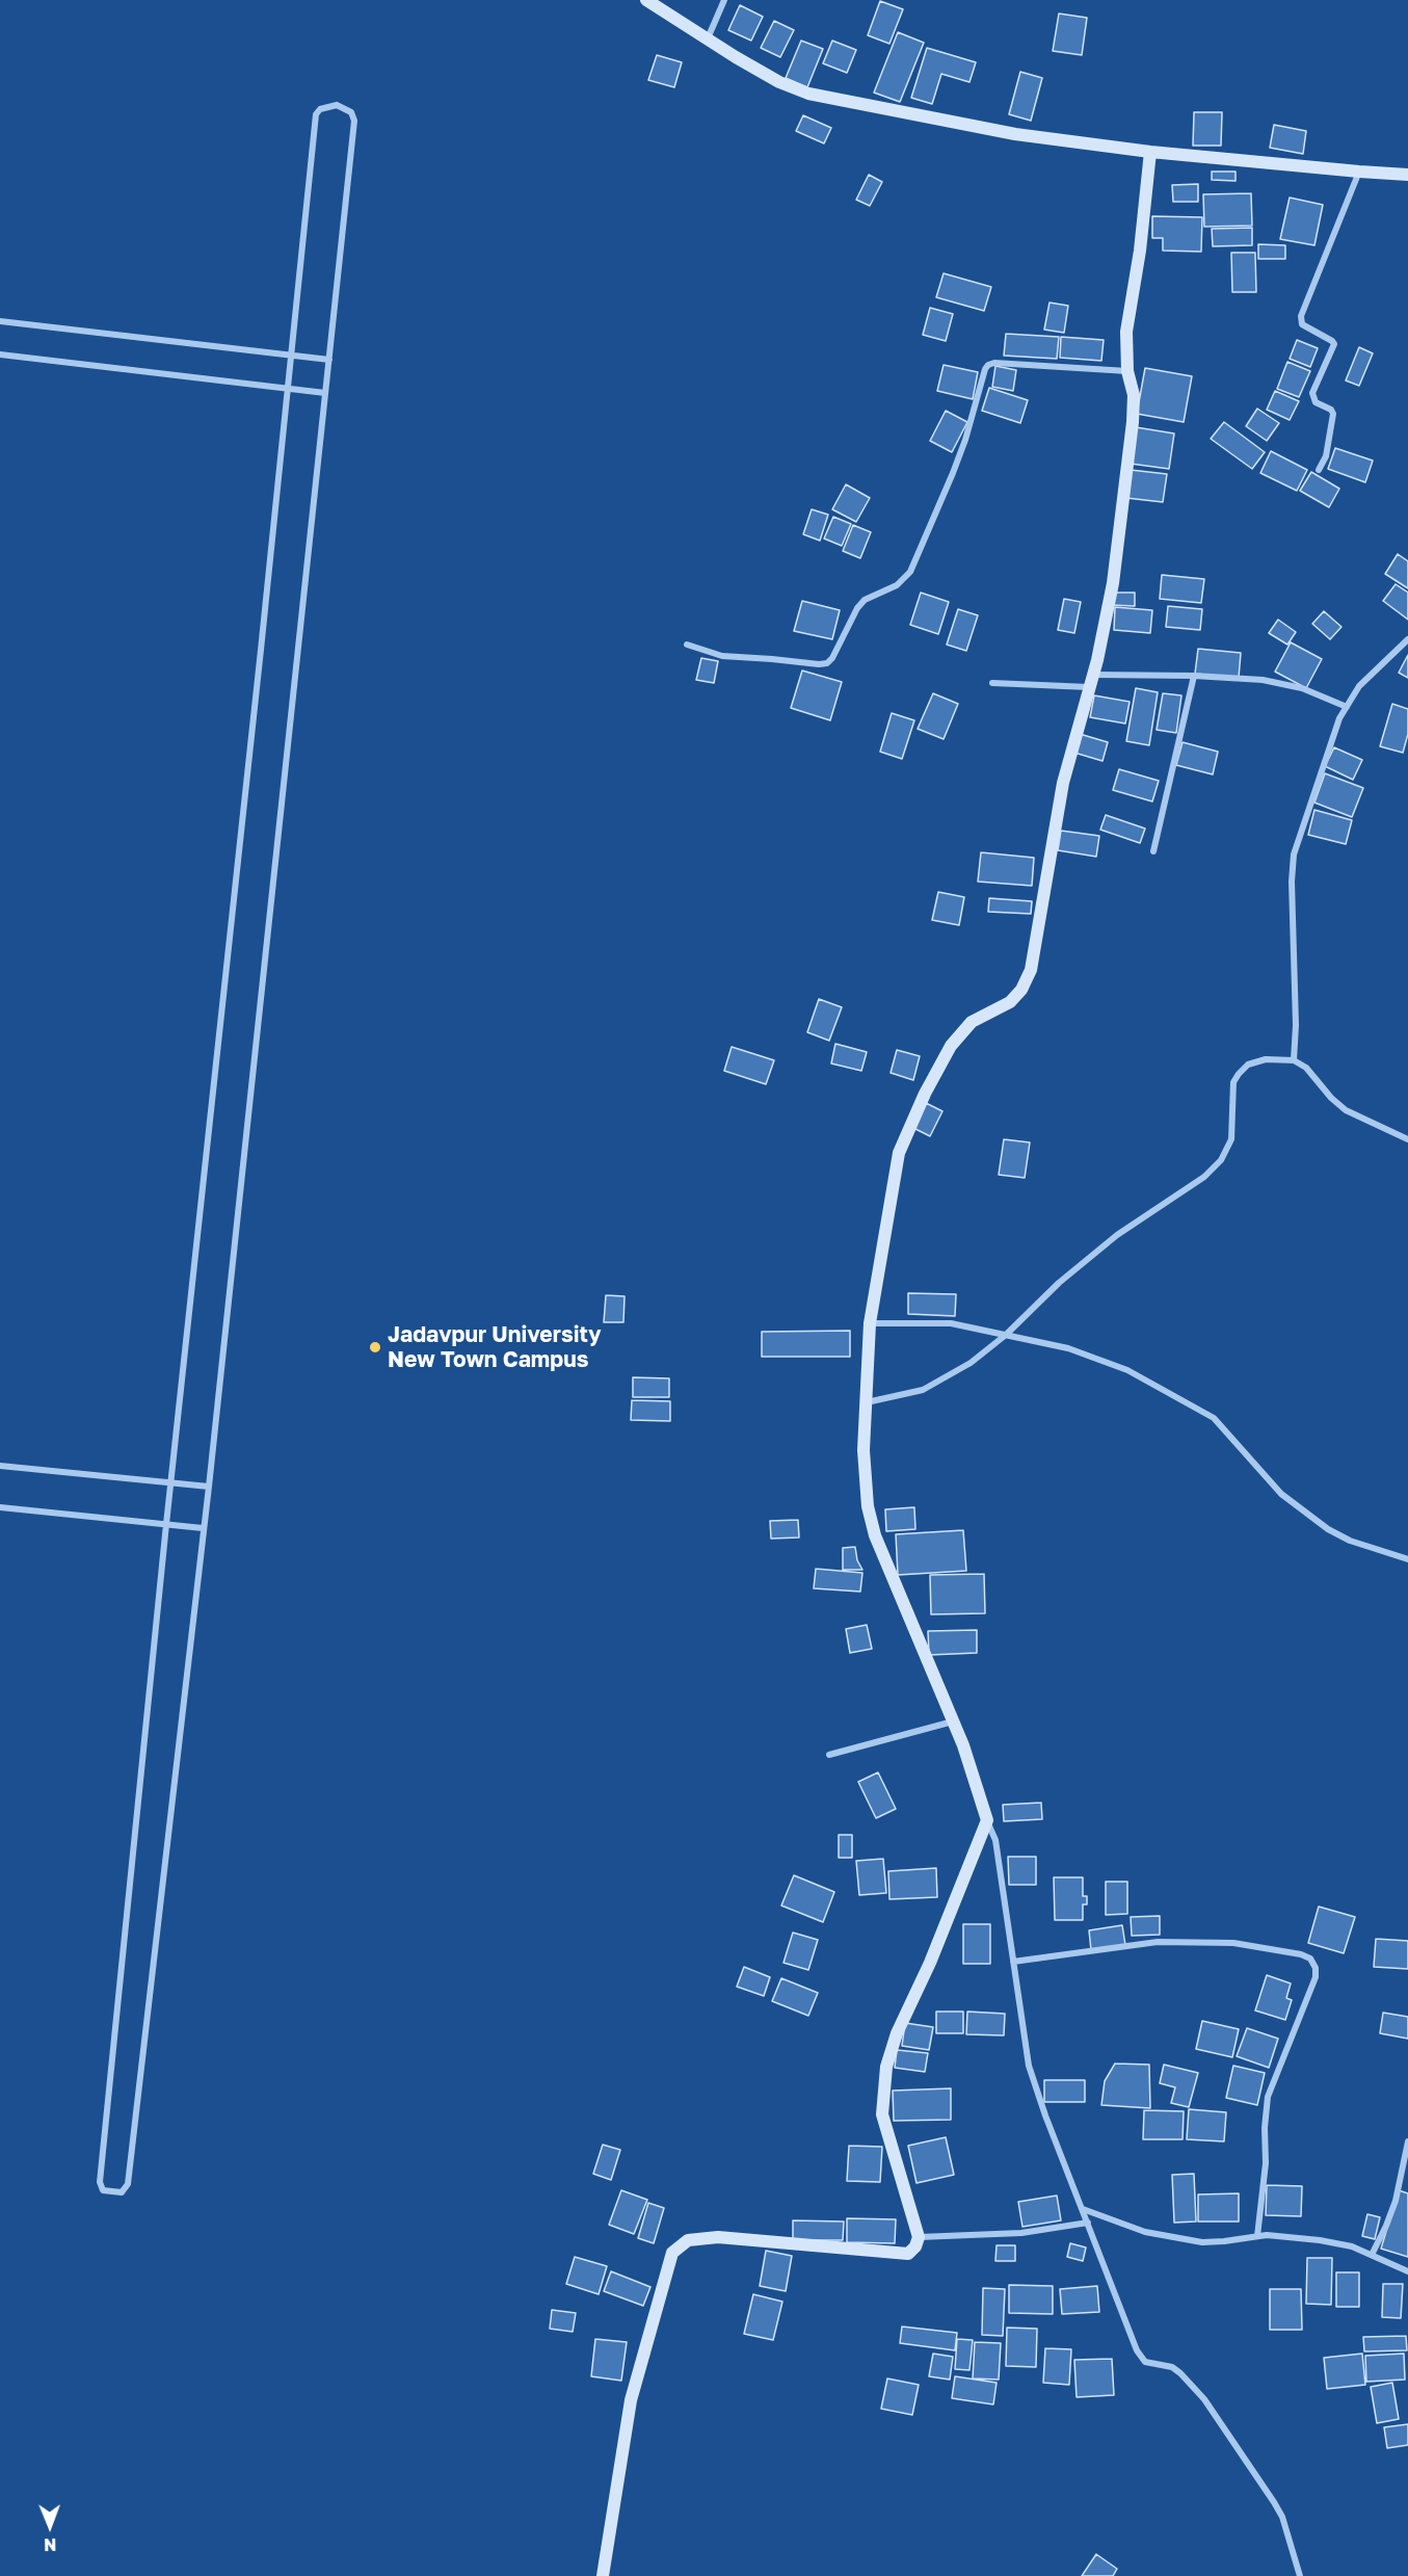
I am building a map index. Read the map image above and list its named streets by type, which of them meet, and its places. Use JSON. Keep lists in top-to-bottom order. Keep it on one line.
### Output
{"places":["Jadavpur University New Town Campus"],"north":"bottom"}
